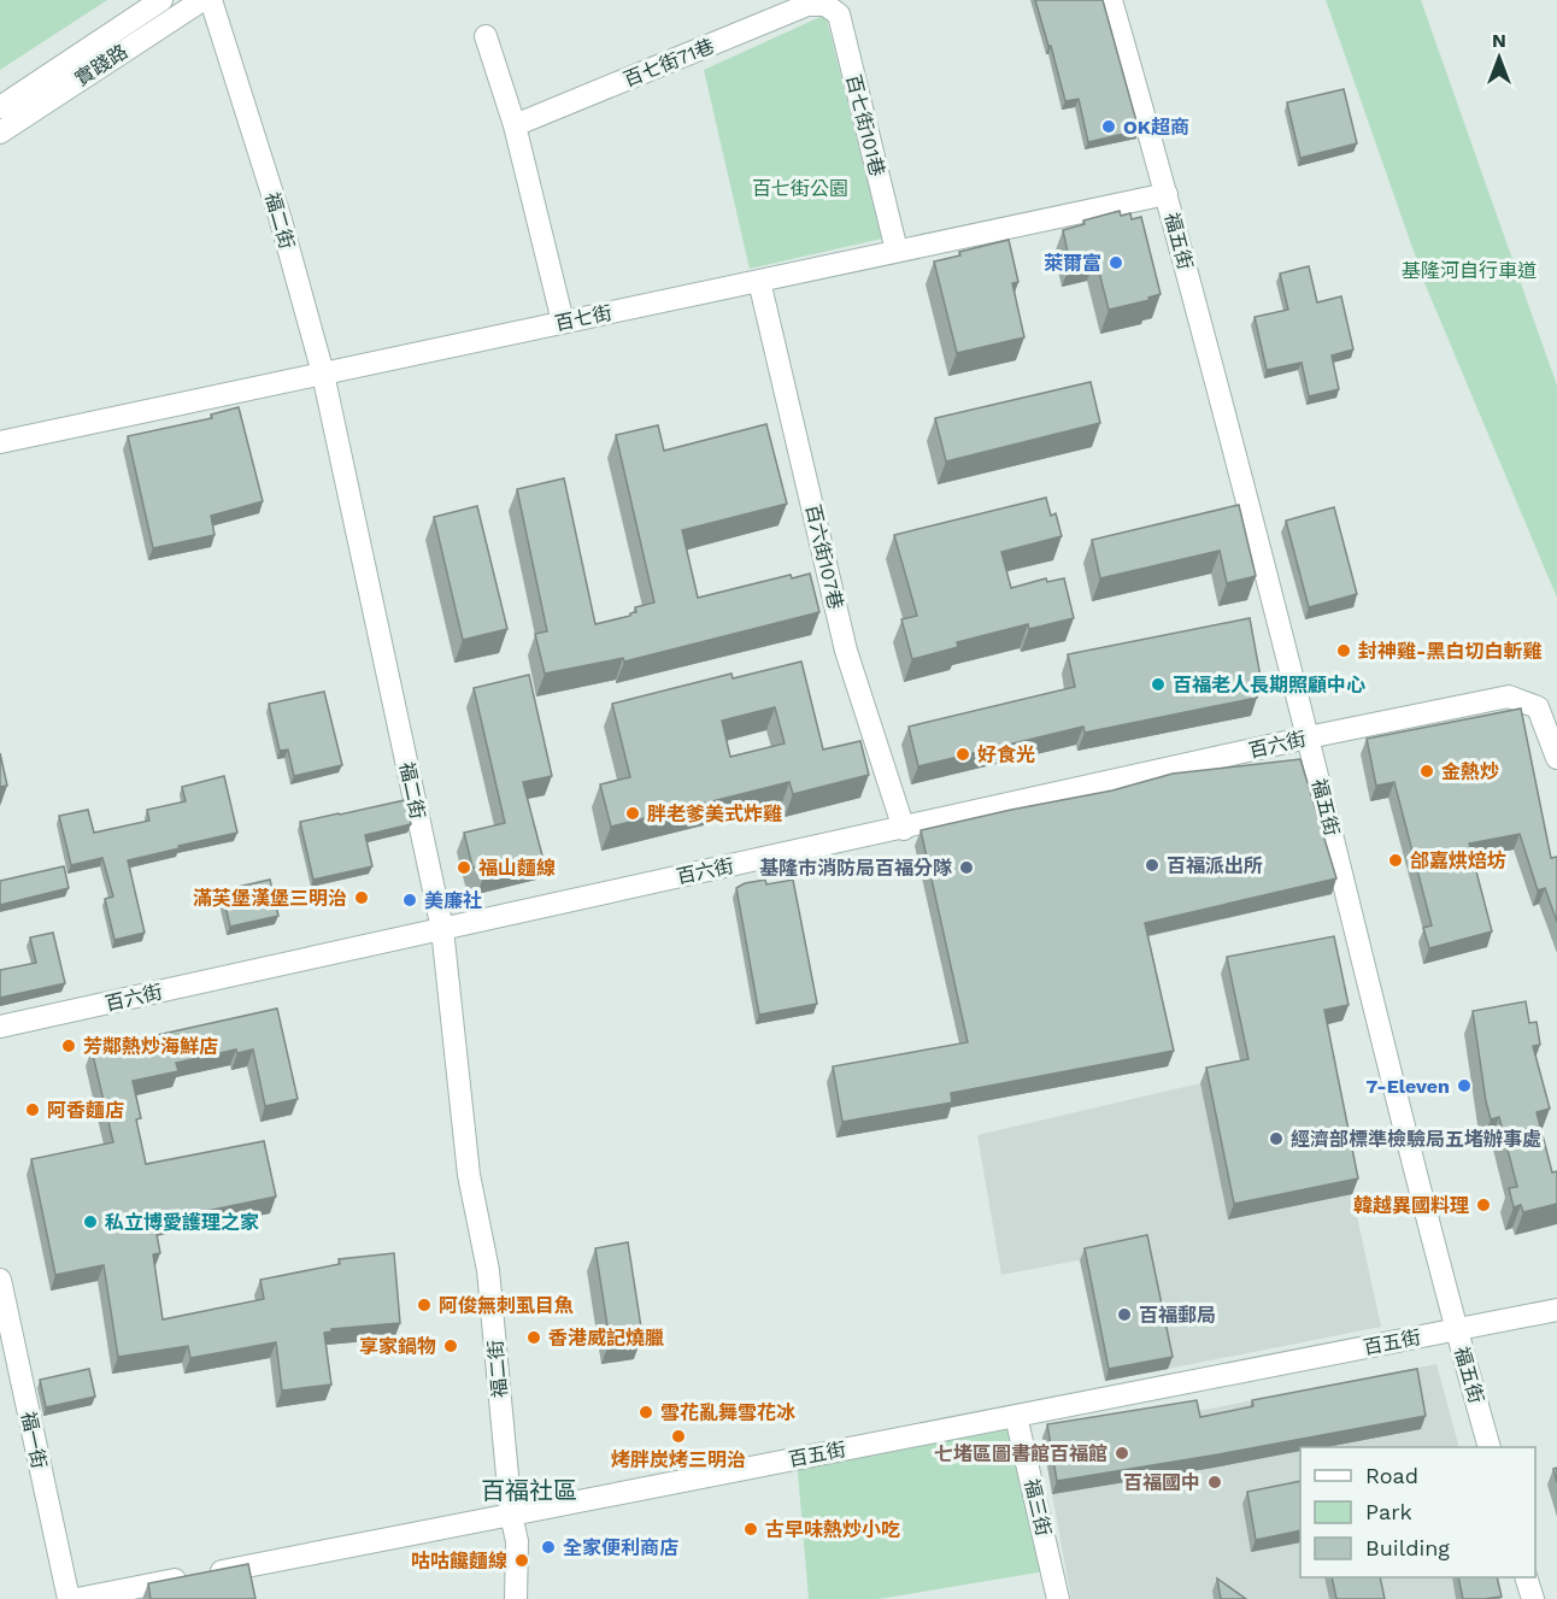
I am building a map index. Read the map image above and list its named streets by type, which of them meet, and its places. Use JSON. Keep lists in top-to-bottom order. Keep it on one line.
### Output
{"streets":{"street":["百七街71巷","實踐路","百七街101巷","福二街","福五街","百七街","百六街107巷","百六街","百五街","福一街","福三街"]},"crossings":[["百七街71巷","百七街101巷"],["百七街101巷","百七街"],["福二街","百七街"],["福二街","百六街"],["福二街","百五街"],["福五街","百七街"],["福五街","百六街"],["福五街","百五街"],["百七街","百六街107巷"],["百六街107巷","百六街"],["百五街","福三街"]],"districts":["百福社區"],"parks":["百七街公園","基隆河自行車道"],"places":["OK超商","萊爾富","封神雞-黑白切白斬雞","百福老人長期照顧中心","好食光","金熱炒","胖老爹美式炸雞","郃嘉烘焙坊","百福派出所","福山麵線","基隆市消防局百福分隊","滿芙堡漢堡三明治","美廉社","芳鄰熱炒海鮮店","7-Eleven","阿香麵店","經濟部標準檢驗局五堵辦事處","韓越異國料理","私立博愛護理之家","阿俊無刺虱目魚","百福郵局","香港威記燒臘","享家鍋物","雪花亂舞雪花冰","烤胖炭烤三明治","七堵區圖書館百福館","百福國中","古早味熱炒小吃","全家便利商店","咕咕饞麵線"],"legend":["Road","Park","Building"],"north":"top"}
